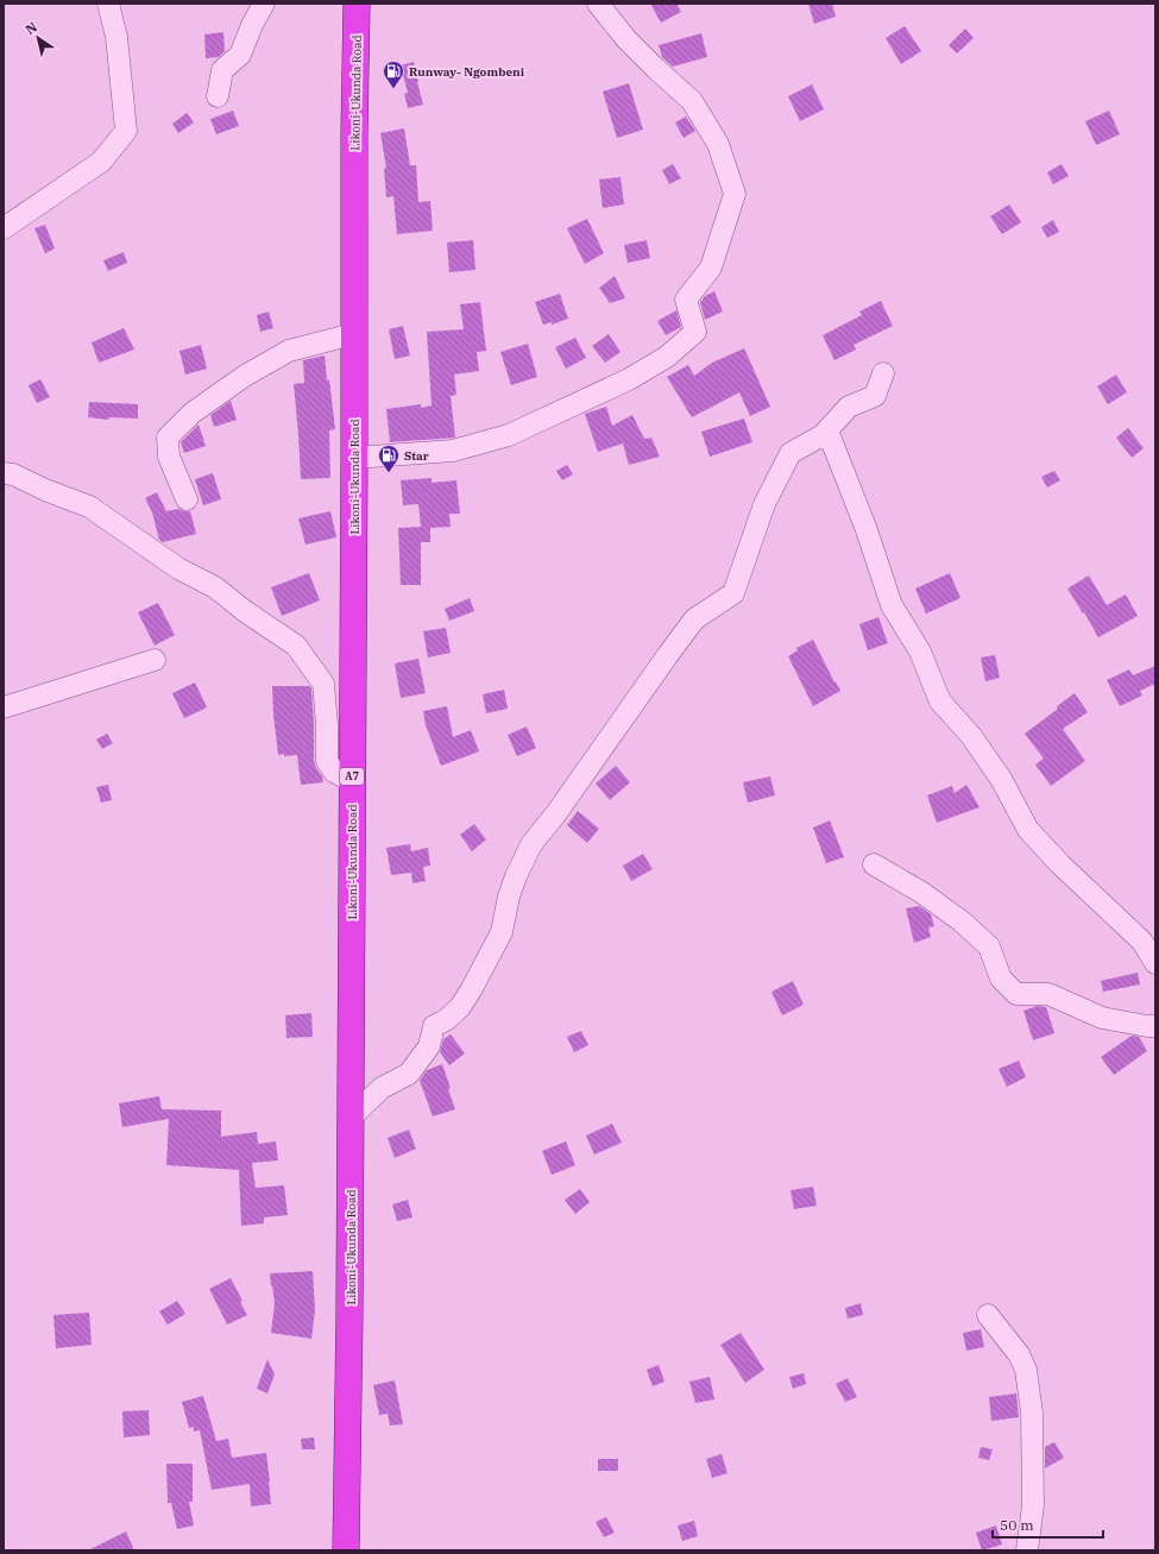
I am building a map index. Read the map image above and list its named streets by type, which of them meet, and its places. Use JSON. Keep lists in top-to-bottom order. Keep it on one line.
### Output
{"streets":{"highway":["Likoni-Ukunda Road","A7"]},"places":{"fuel station":["Runway- Ngombeni","Star"]},"scale_bar":"50 m","north":"top left"}
